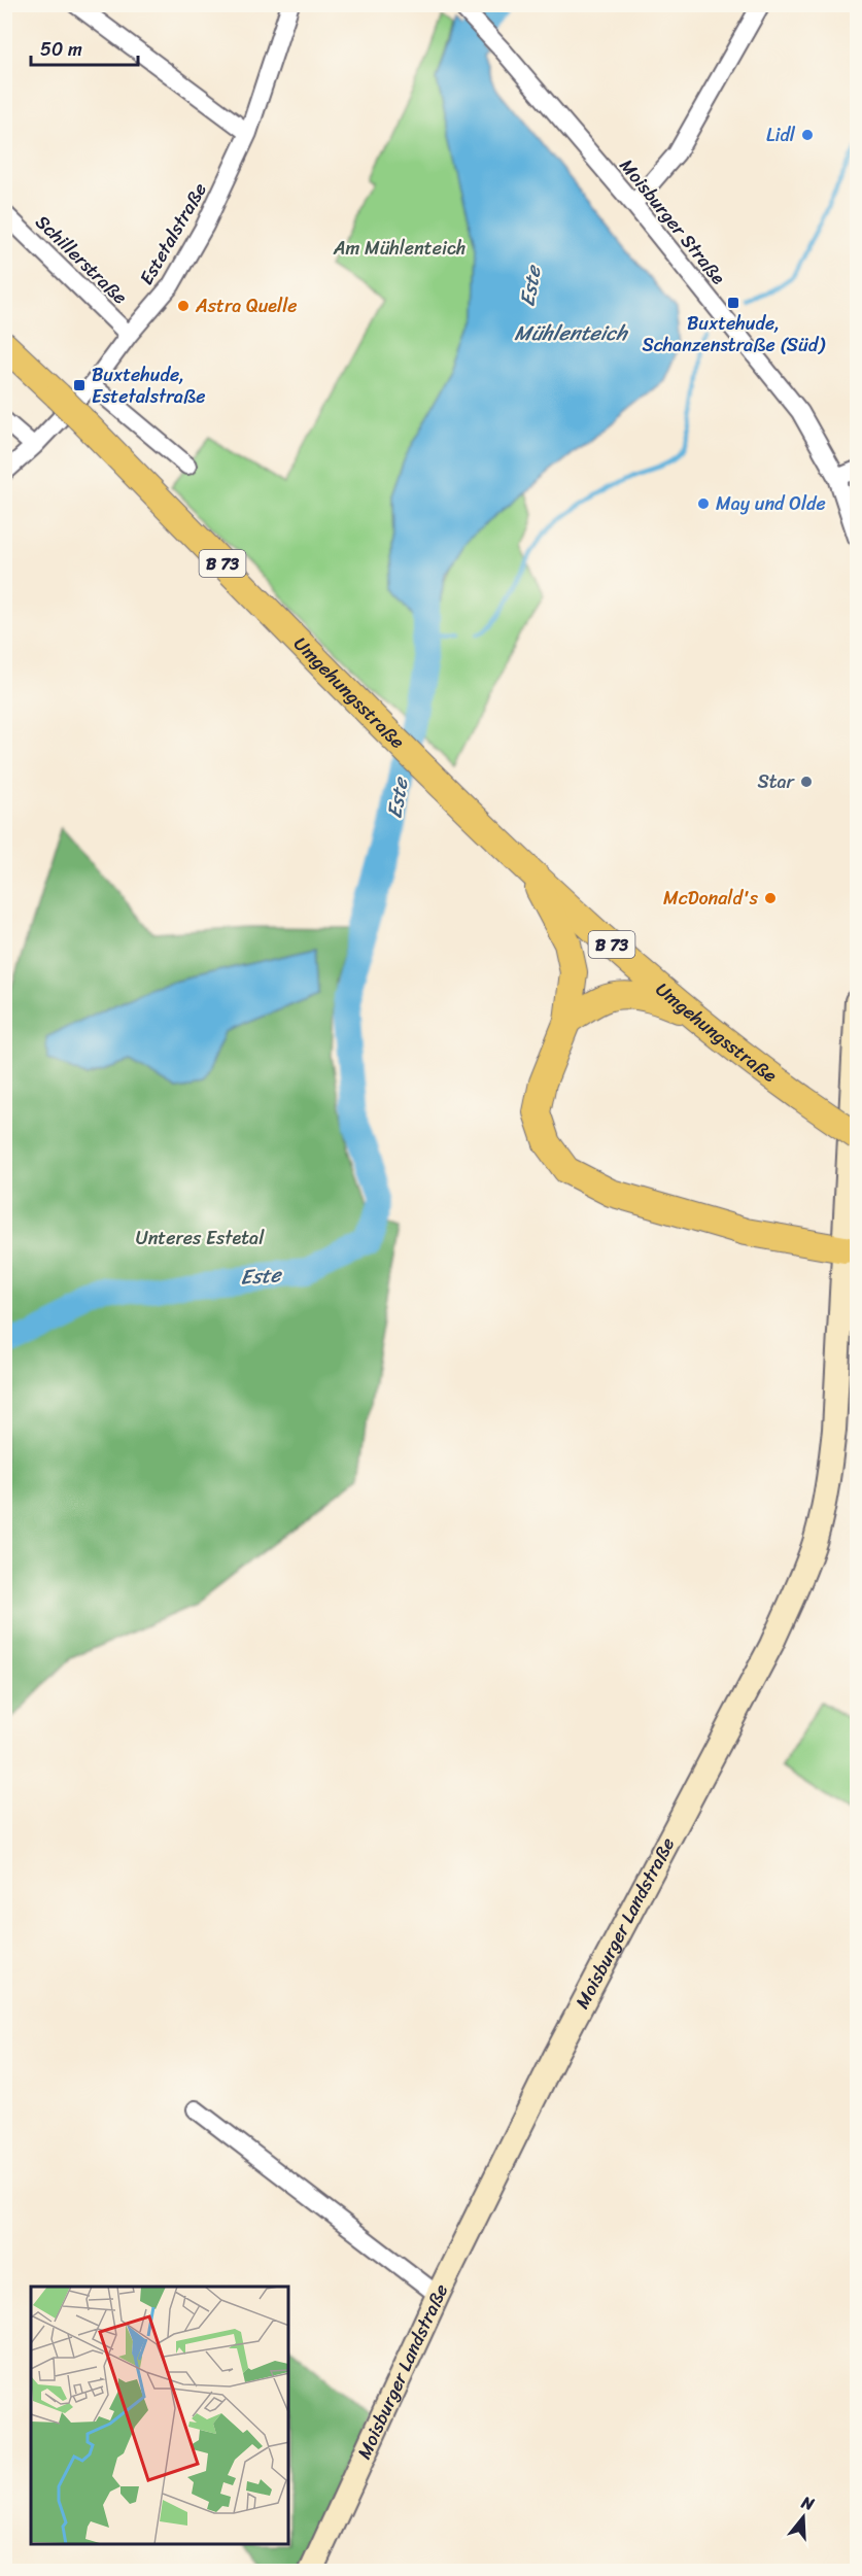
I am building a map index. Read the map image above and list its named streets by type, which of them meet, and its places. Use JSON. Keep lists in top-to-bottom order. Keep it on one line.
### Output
{"streets":{"main road":["B 73","Umgehungsstraße","Moisburger Landstraße"],"street":["Moisburger Straße","Estetalstraße","Schillerstraße"]},"crossings":[["Estetalstraße","Schillerstraße"]],"water":["Este","Mühlenteich"],"parks":["Am Mühlenteich","Unteres Estetal"],"places":{"other":["Lidl","Astra Quelle","May und Olde","Star","McDonald's"],"transit":["Buxtehude, Schanzenstraße (Süd)","Buxtehude, Estetalstraße"]},"scale_bar":"50 m","north":"top"}
